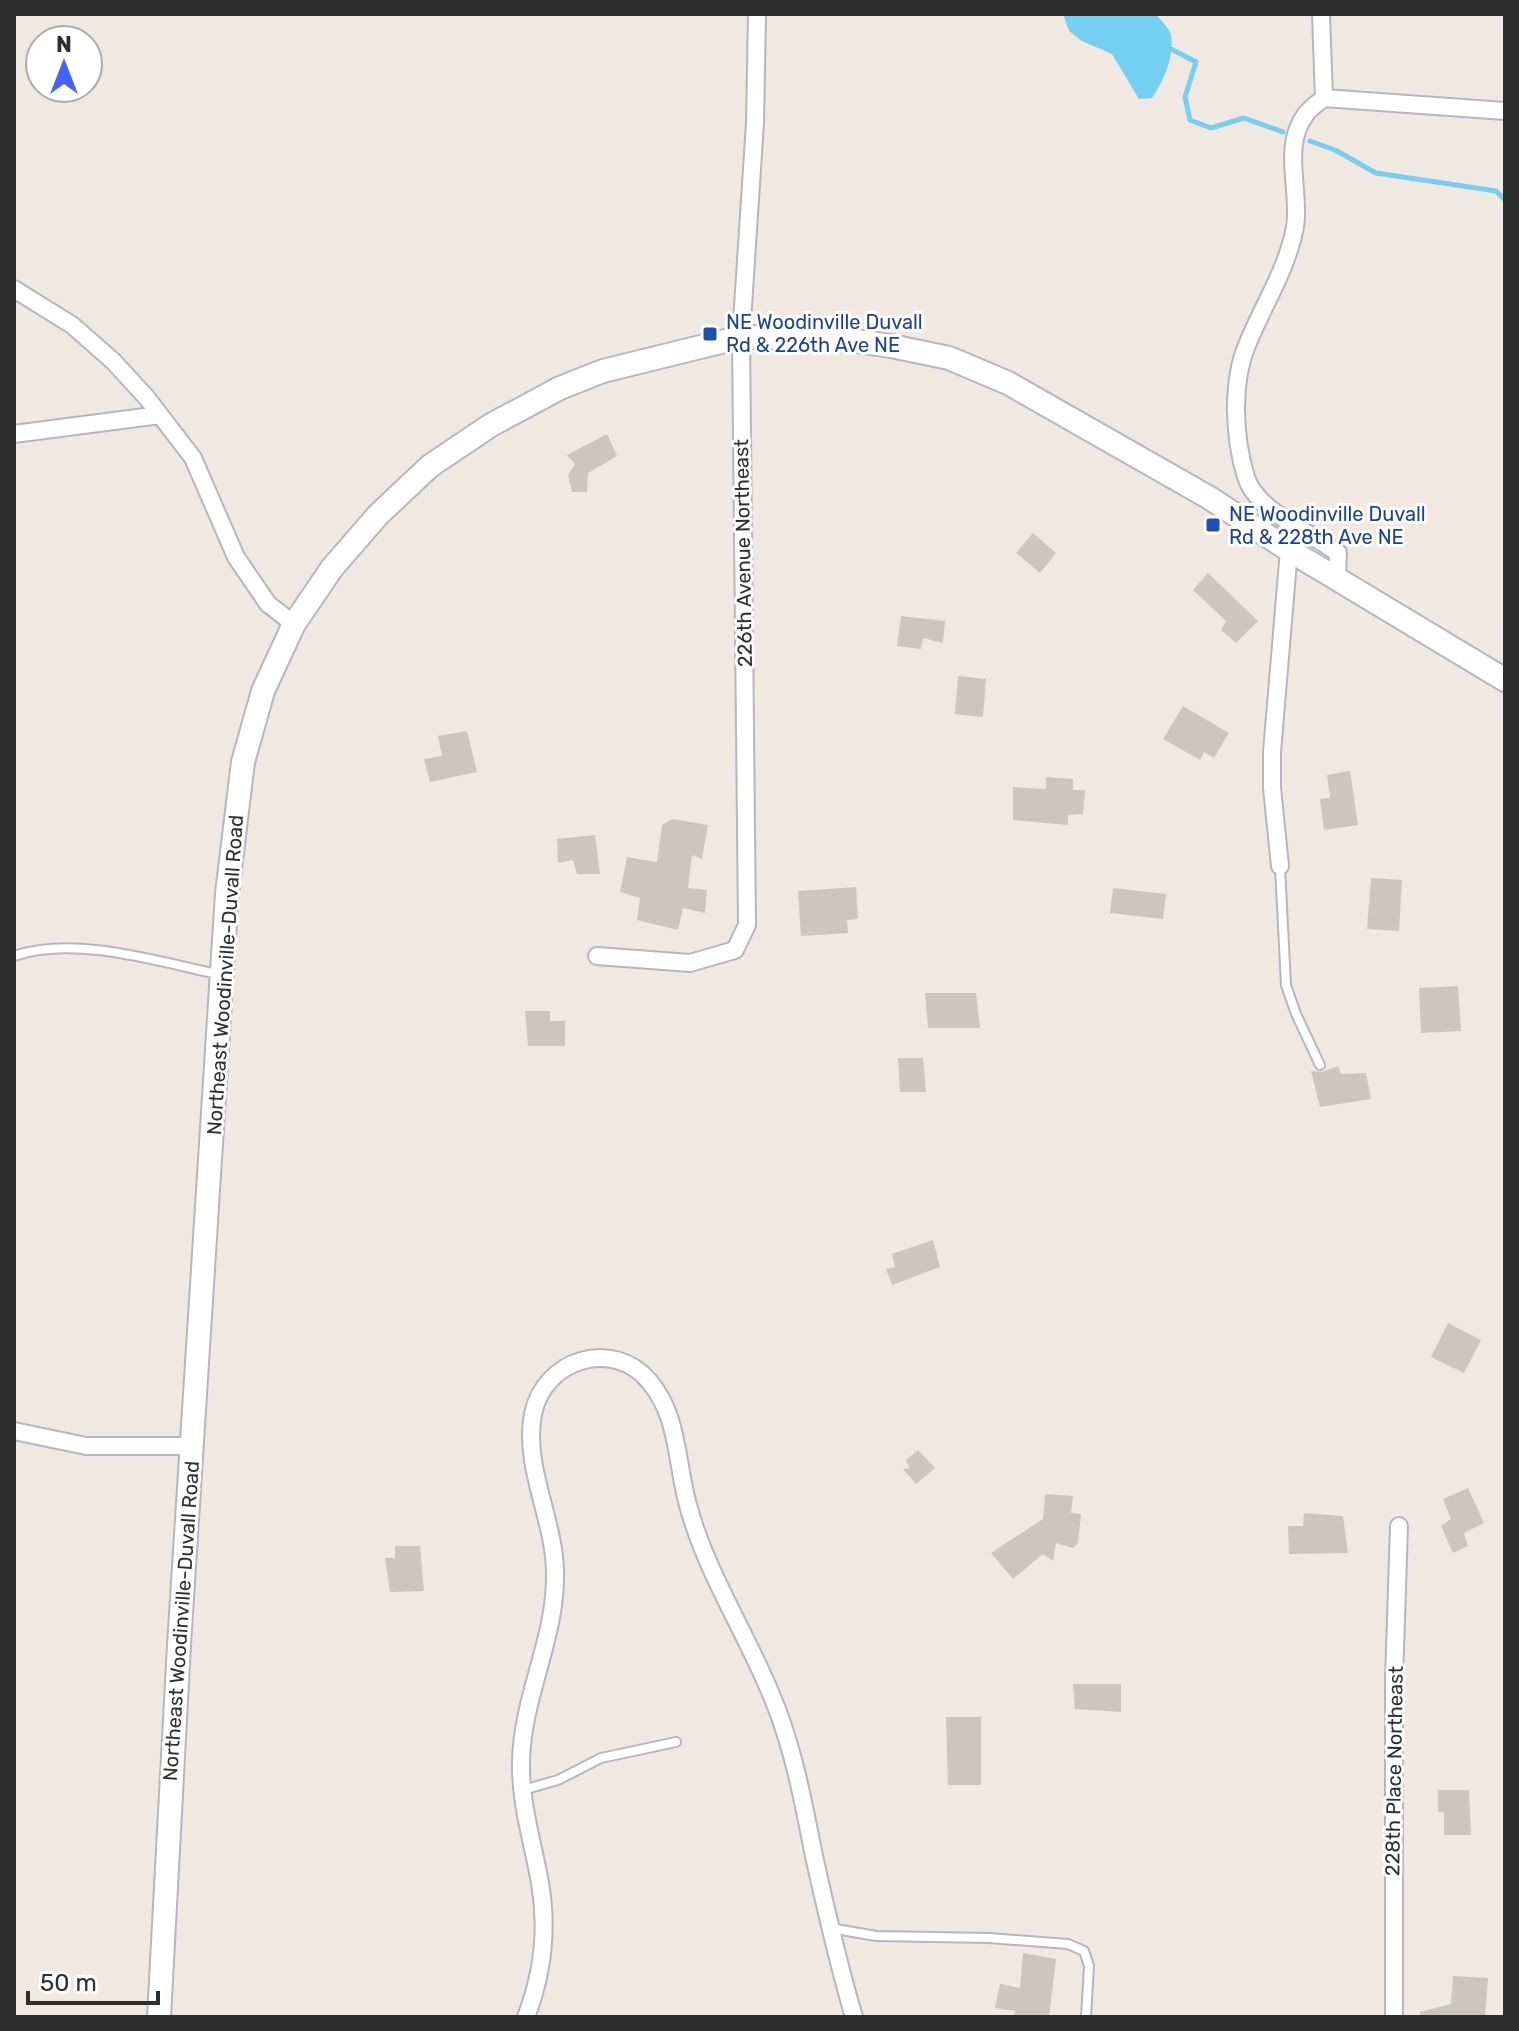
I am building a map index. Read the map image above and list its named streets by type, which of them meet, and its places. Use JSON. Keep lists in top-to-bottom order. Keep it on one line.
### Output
{"streets":{"main road":["Northeast Woodinville-Duvall Road"],"street":["226th Avenue Northeast","228th Place Northeast"]},"crossings":[["226th Avenue Northeast","Northeast Woodinville-Duvall Road"]],"places":{"transit":["NE Woodinville Duvall Rd & 226th Ave NE","NE Woodinville Duvall Rd & 228th Ave NE"]},"scale_bar":"50 m","north":"top"}
